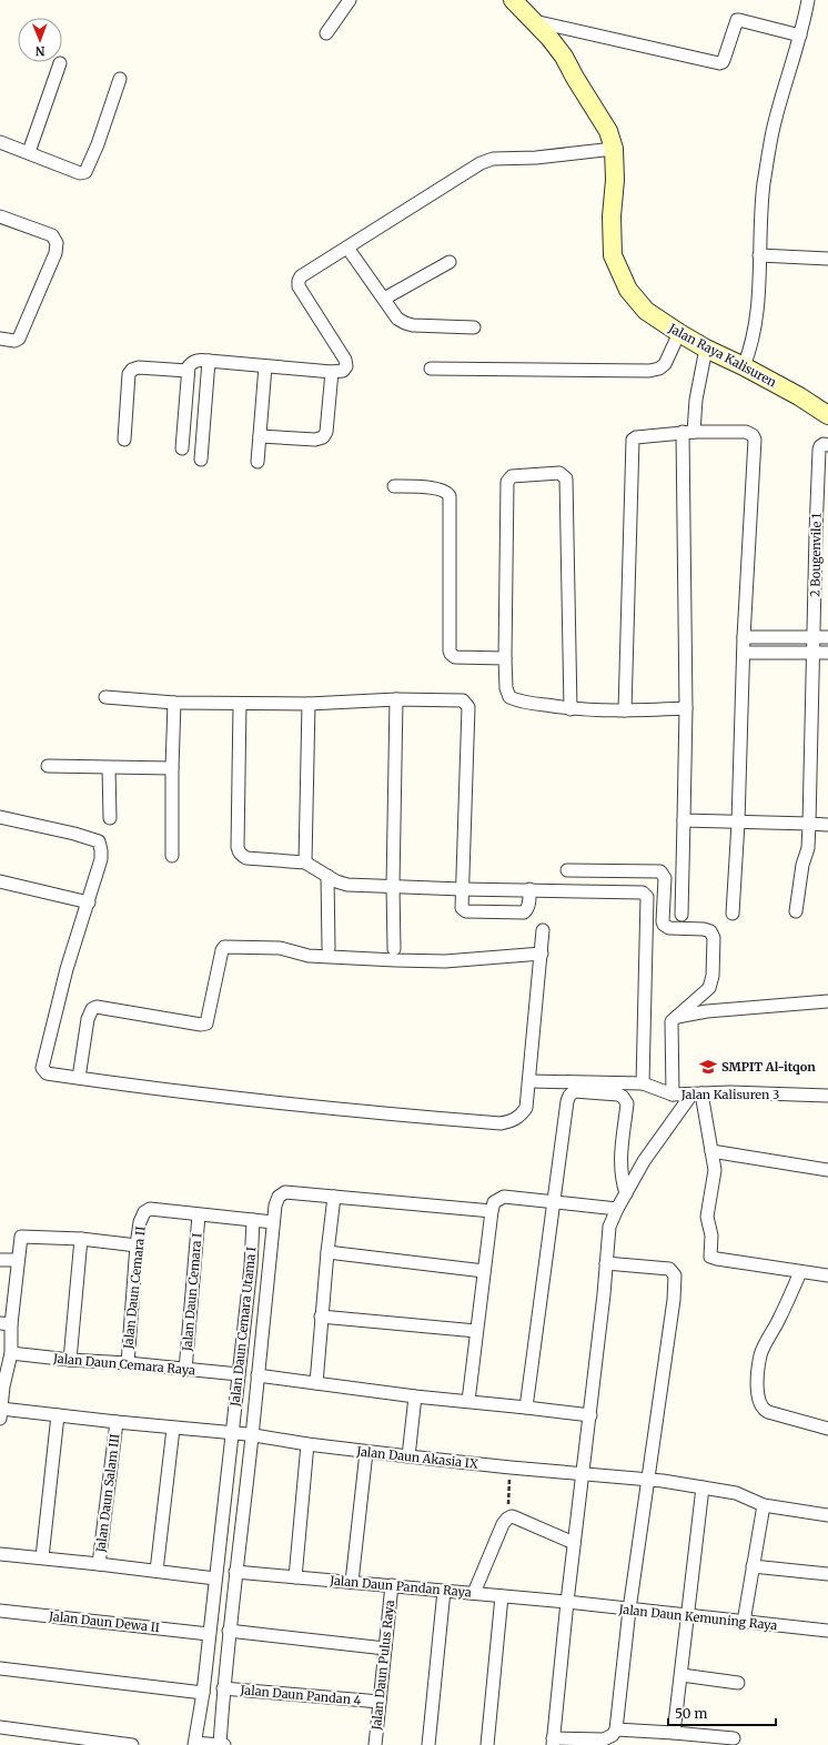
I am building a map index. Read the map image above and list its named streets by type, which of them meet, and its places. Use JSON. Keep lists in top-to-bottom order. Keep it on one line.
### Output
{"streets":{"main road":["Jalan Raya Kalisuren"],"street":["2 Bougenvile 1","Jalan Kalisuren 3","Jalan Daun Cemara II","Jalan Daun Cemara I","Jalan Daun Cemara Utama I","Jalan Daun Cemara Raya","Jalan Daun Akasia IX","Jalan Daun Salam III","Jalan Daun Pandan Raya","Jalan Daun Kemuning Raya","Jalan Daun Dewa II","Jalan Daun Pulus Raya","Jalan Daun Pandan 4"]},"crossings":[["Jalan Daun Cemara II","Jalan Daun Cemara I"],["Jalan Daun Cemara II","Jalan Daun Cemara Raya"],["Jalan Daun Cemara I","Jalan Daun Cemara Raya"],["Jalan Daun Cemara Utama I","Jalan Daun Cemara Raya"],["Jalan Daun Cemara Utama I","Jalan Daun Akasia IX"],["Jalan Daun Akasia IX","Jalan Daun Salam III"],["Jalan Daun Pandan Raya","Jalan Daun Kemuning Raya"],["Jalan Daun Pandan Raya","Jalan Daun Pulus Raya"],["Jalan Daun Pulus Raya","Jalan Daun Pandan 4"]],"places":{"school or university":["SMPIT Al-itqon"]},"scale_bar":"50 m","north":"bottom"}
